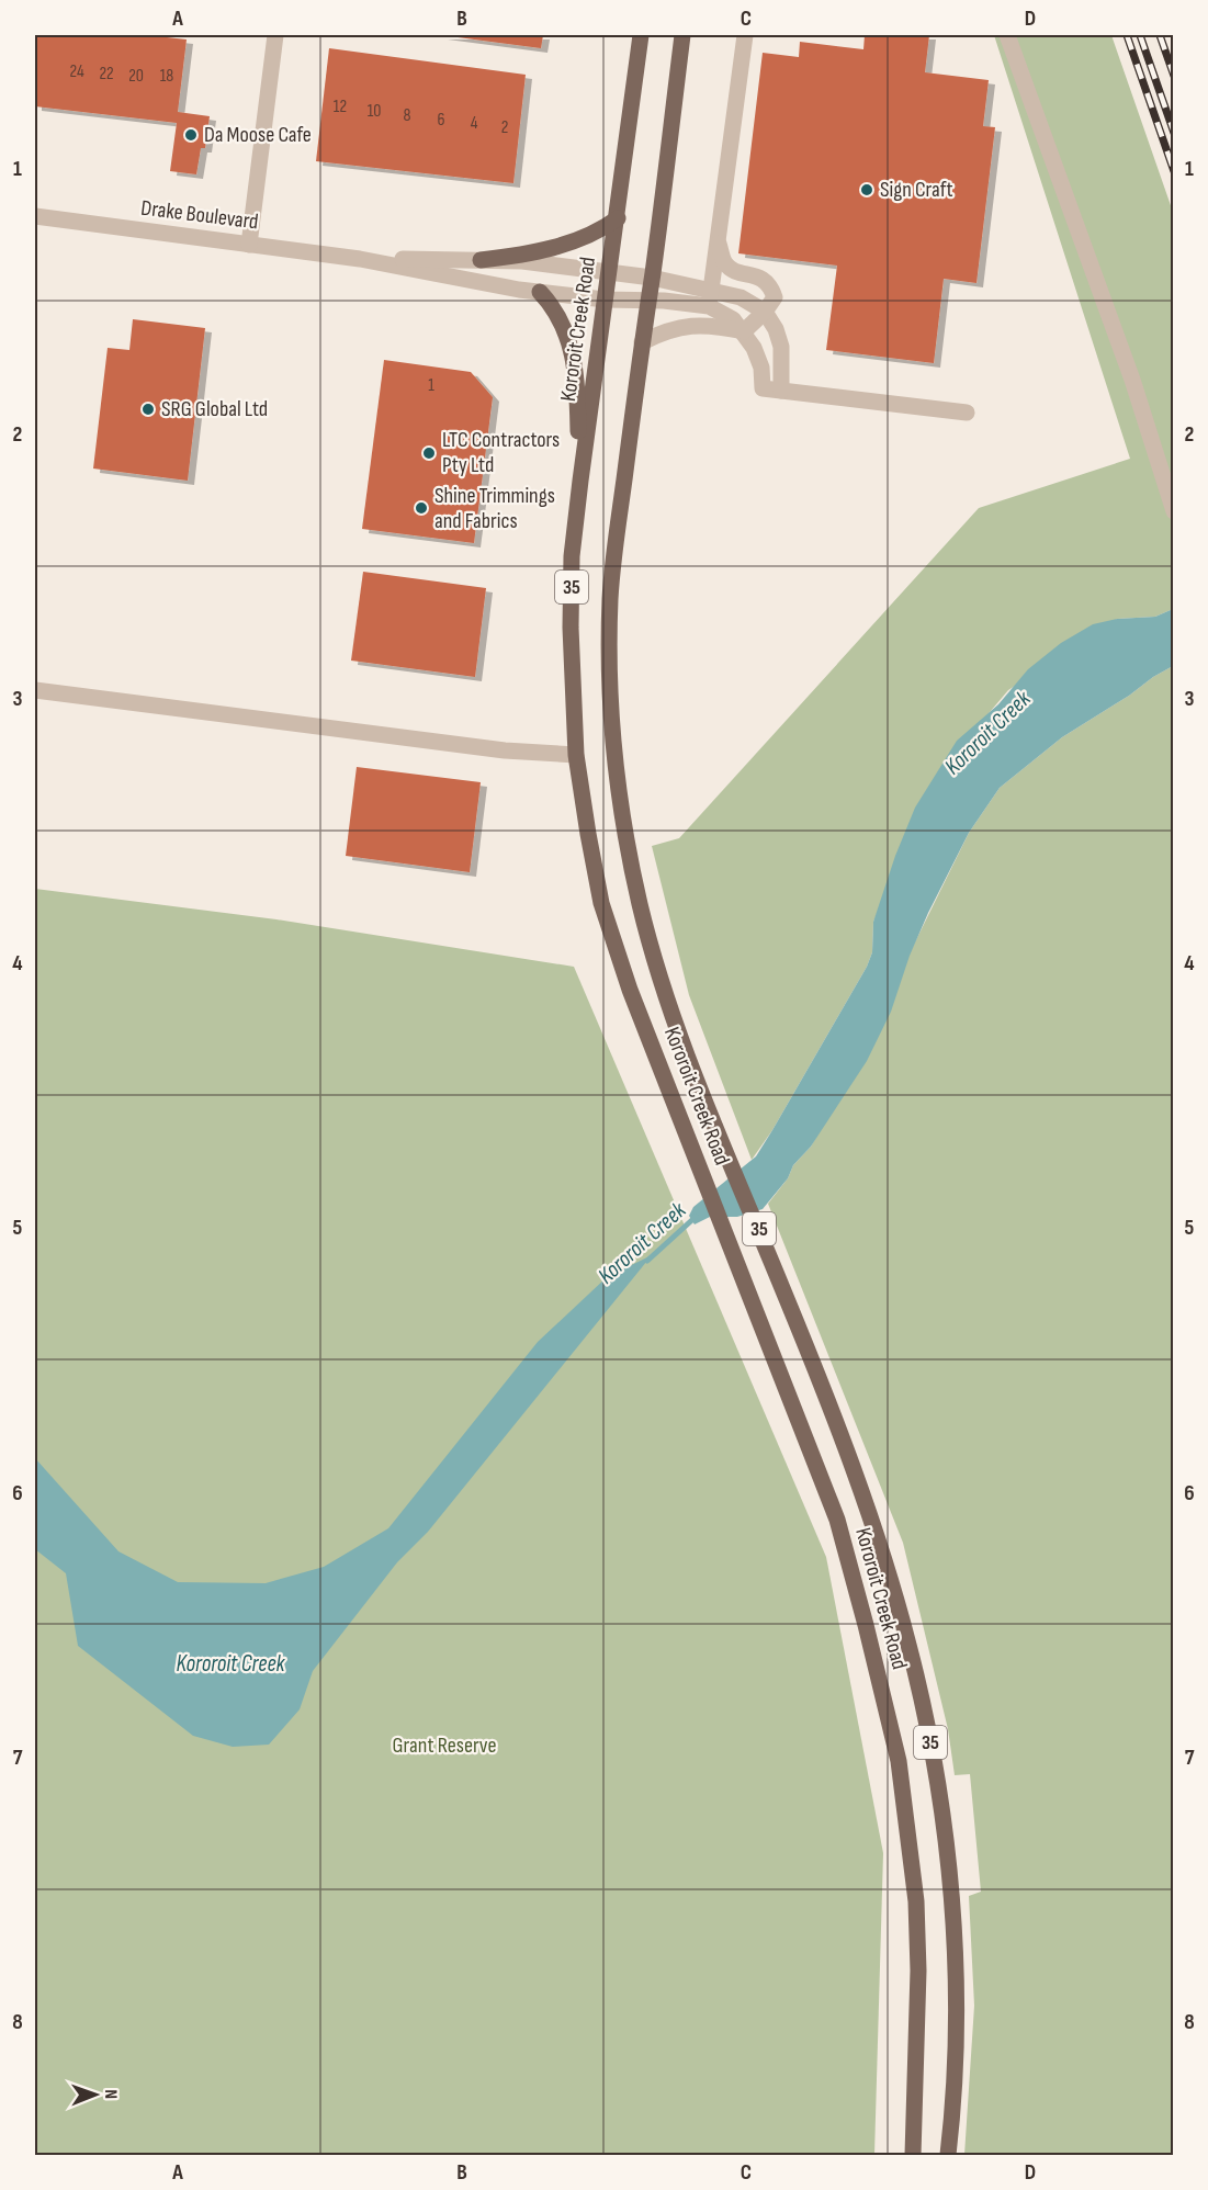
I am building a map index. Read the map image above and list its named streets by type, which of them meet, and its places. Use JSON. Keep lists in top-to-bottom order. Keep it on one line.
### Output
{"streets":{"main road":["Kororoit Creek Road","35"],"street":["Drake Boulevard"]},"crossings":[["Drake Boulevard","Kororoit Creek Road"]],"water":["Kororoit Creek"],"parks":["Grant Reserve"],"places":["Da Moose Cafe","Sign Craft","SRG Global Ltd","LTC Contractors Pty Ltd","Shine Trimmings and Fabrics"],"house_numbers":["24","22","20","18","12","10","8","6","4","2","1"],"north":"right","grid":{"columns":["A","B","C","D"],"rows":["1","2","3","4","5","6","7","8"]}}
